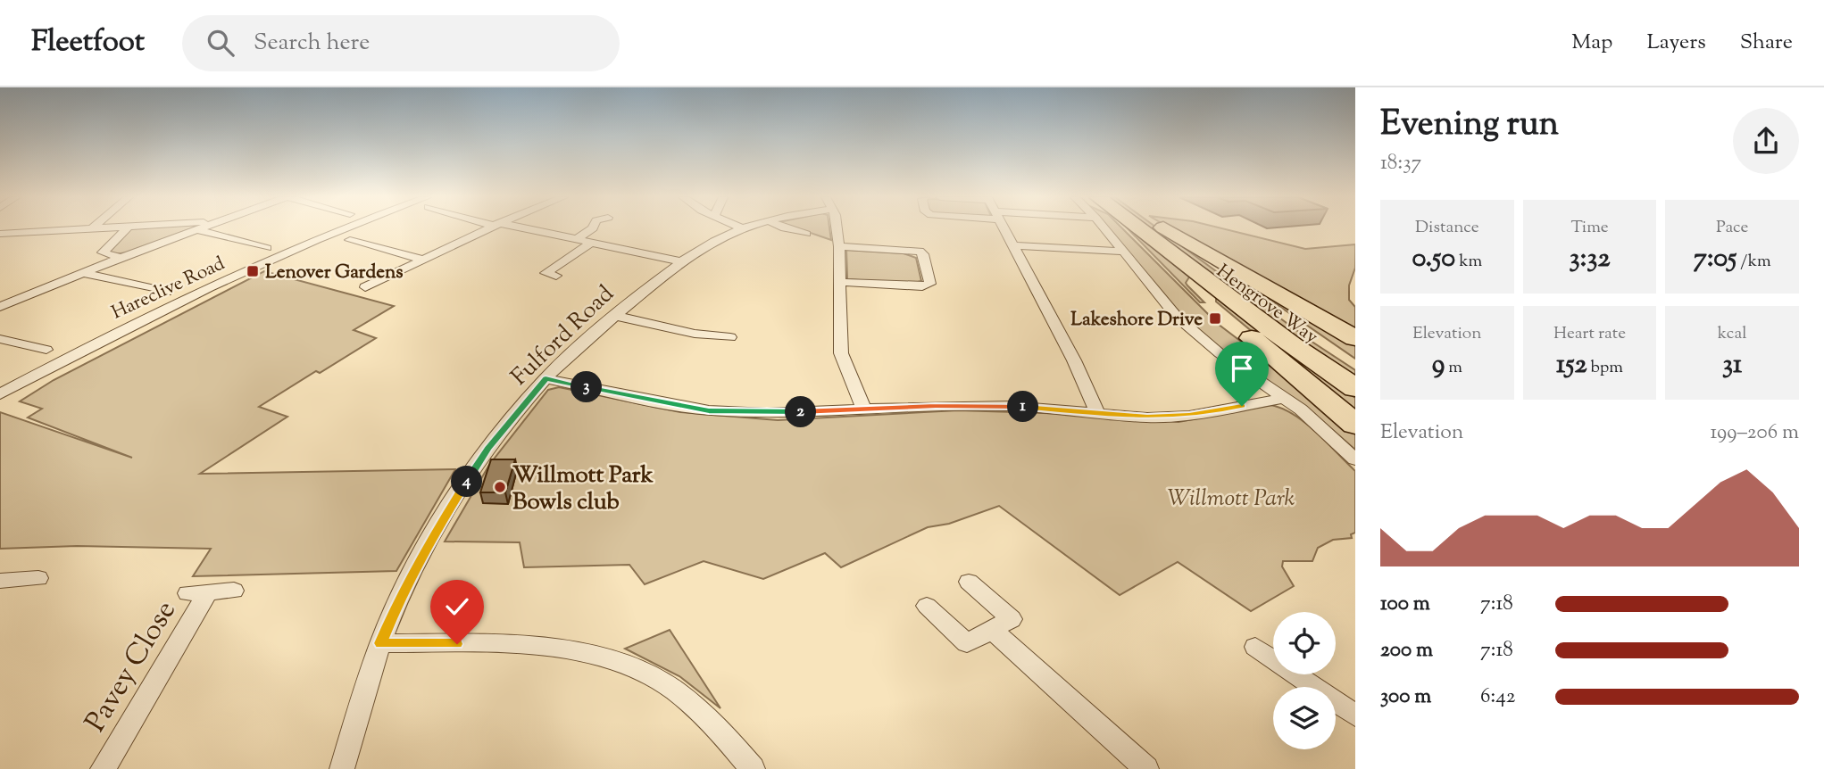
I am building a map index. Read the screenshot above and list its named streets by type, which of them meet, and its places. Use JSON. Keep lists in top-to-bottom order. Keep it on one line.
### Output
{"streets":{"highway":["Hengrove Way"],"street":["Hareclive Road","Fulford Road","Pavey Close"]},"parks":["Willmott Park"],"places":{"transit":["Lenover Gardens","Lakeshore Drive"],"other":["Willmott Park Bowls club"]},"page":{"header":"Fleetfoot","search":"Search here","nav":["Map","Layers","Share"],"heading":["Evening run","18:37"],"stats":[["Distance","0.50 km"],["Time","3:32"],["Pace","7:05 /km"],["Elevation","9 m"],["Heart rate","152 bpm"],["kcal","31"]],"pins":["3","1","2","4"],"chart":["Elevation","199–206 m"],"list":[{"name":"100 m","note":"7:18"},{"name":"200 m","note":"7:18"},{"name":"300 m","note":"6:42"}]}}
